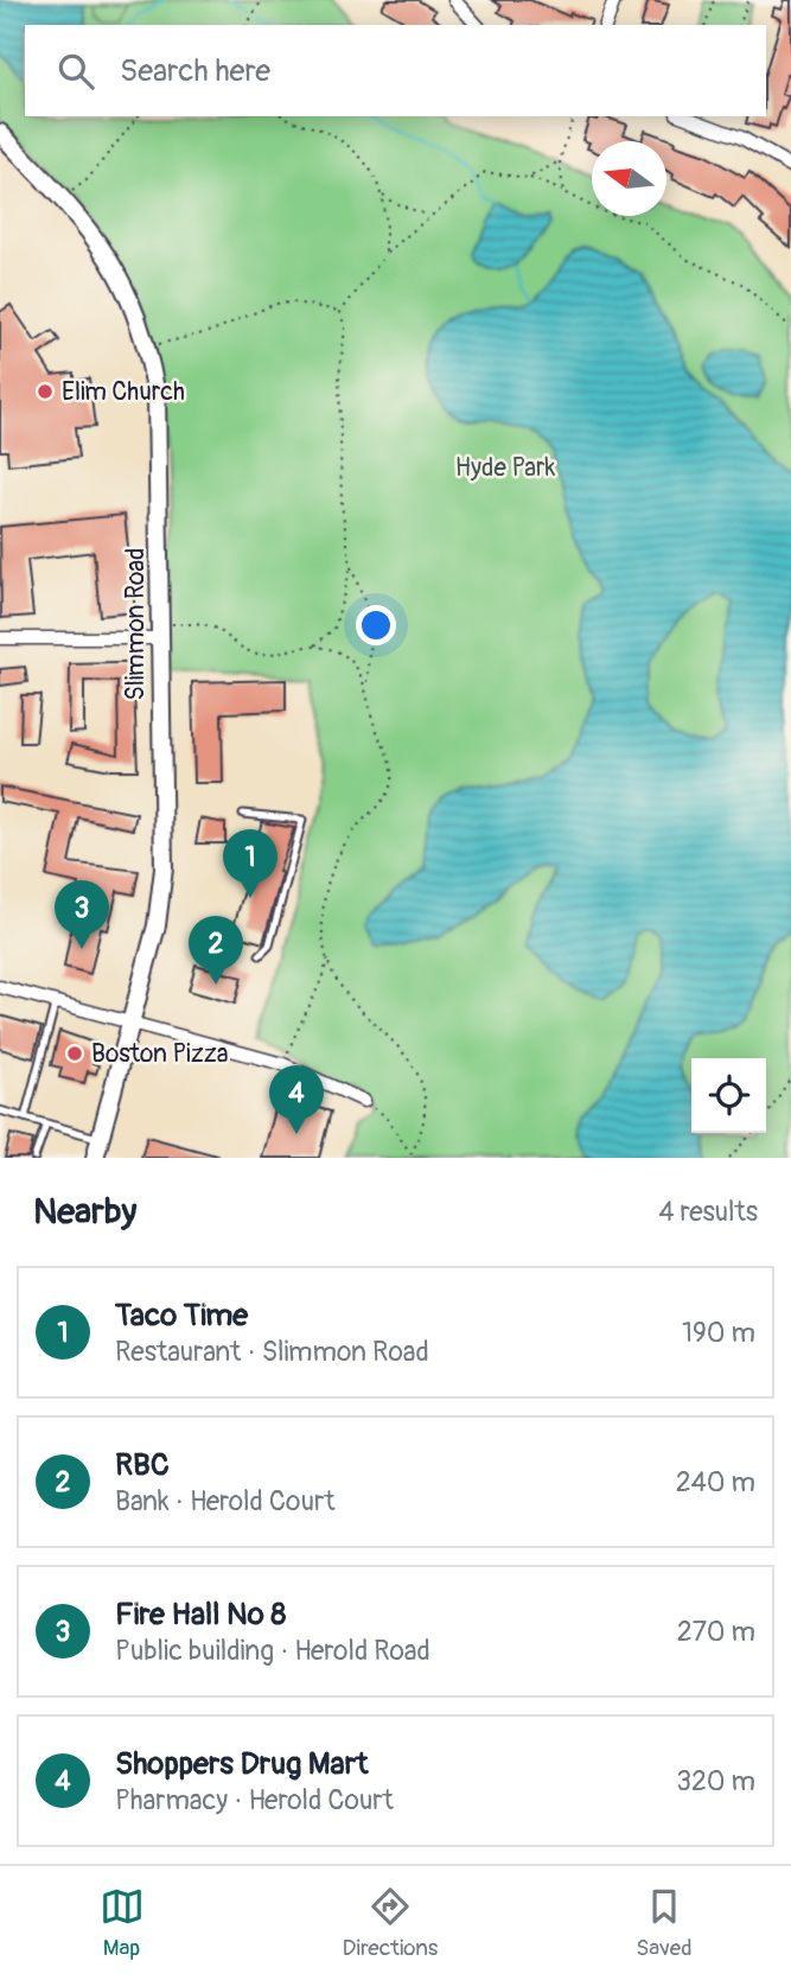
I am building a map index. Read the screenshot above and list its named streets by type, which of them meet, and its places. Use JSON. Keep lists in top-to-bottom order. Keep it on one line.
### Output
{"streets":{"street":["Slimmon Road"]},"parks":["Hyde Park"],"places":["Elim Church","Boston Pizza"],"north":"left","page":{"search":"Search here","pins":["1","3","2","4"],"heading":["Nearby","4 results"],"list":[{"mark":"1","name":"Taco Time","note":"Restaurant · Slimmon Road","value":"190 m"},{"mark":"2","name":"RBC","note":"Bank · Herold Court","value":"240 m"},{"mark":"3","name":"Fire Hall No 8","note":"Public building · Herold Road","value":"270 m"},{"mark":"4","name":"Shoppers Drug Mart","note":"Pharmacy · Herold Court","value":"320 m"}],"nav":["Map","Directions","Saved"]}}
